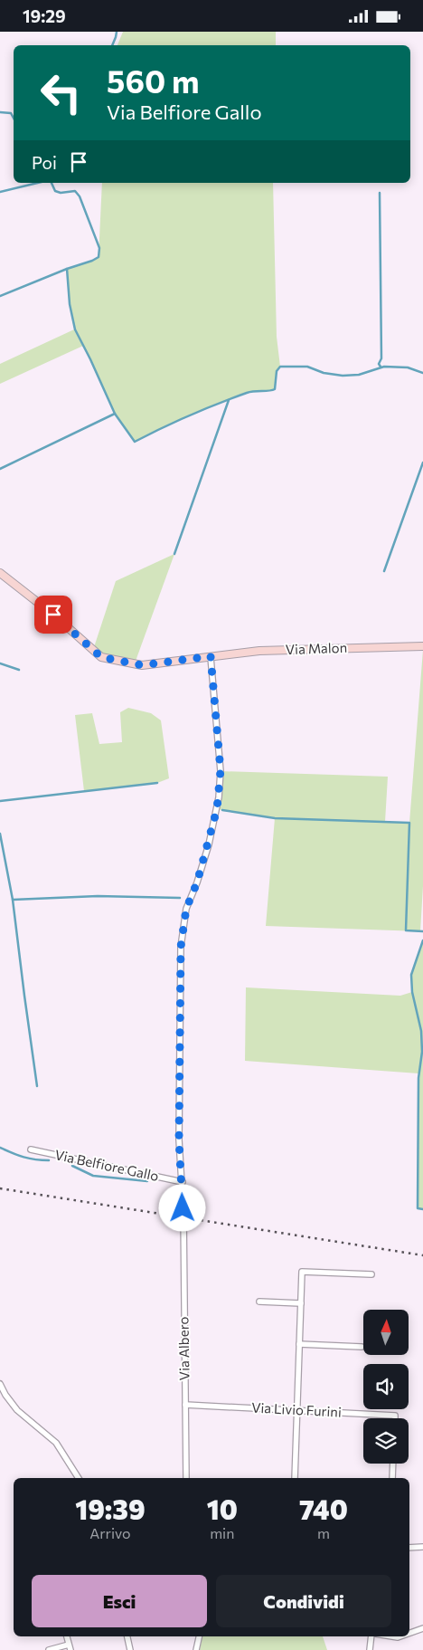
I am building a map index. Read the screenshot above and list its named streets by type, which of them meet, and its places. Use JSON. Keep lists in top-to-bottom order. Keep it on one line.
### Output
{"streets":{"street":["Via Malon","Via Belfiore Gallo","Via Albero","Via Livio Furini"]},"crossings":[["Via Belfiore Gallo","Via Albero"],["Via Albero","Via Livio Furini"]],"north":"top","page":{"status":"19:29","turn":["560 m","Via Belfiore Gallo"],"then":"Poi","eta":["19:39","Arrivo","10","min","740","m"],"buttons":["Esci","Condividi"]}}
